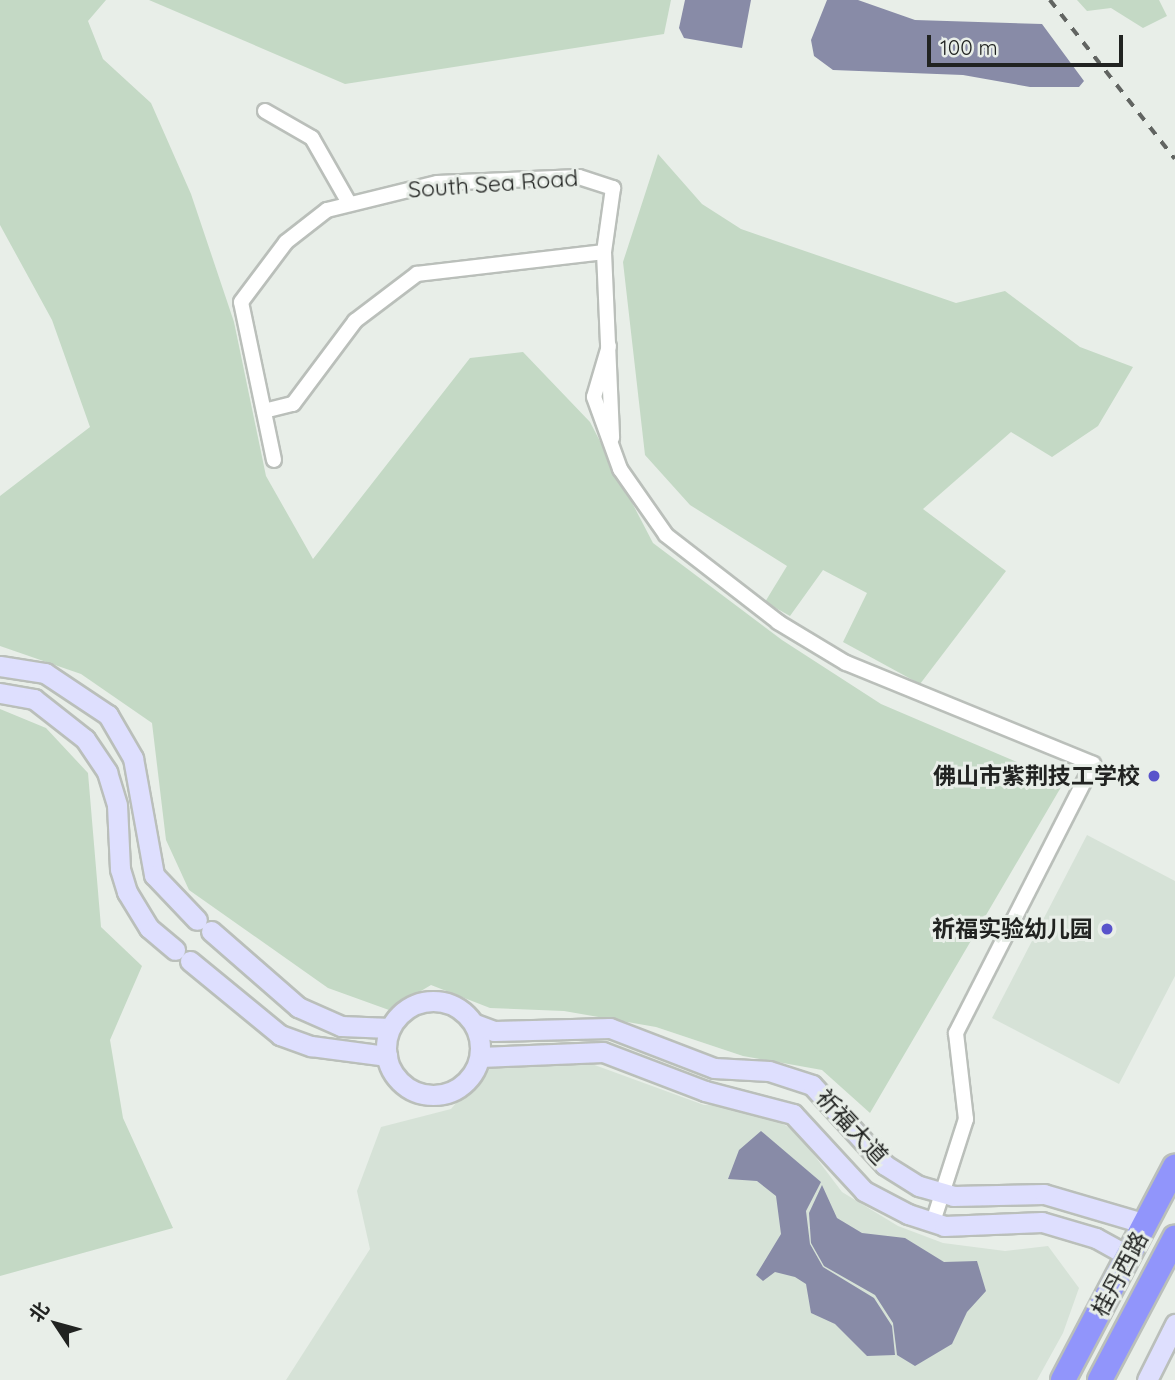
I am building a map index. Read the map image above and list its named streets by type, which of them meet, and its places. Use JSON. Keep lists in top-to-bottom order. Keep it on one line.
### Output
{"streets":{"highway":["桂丹西路"],"street":["South Sea Road","祈福大道"]},"crossings":[["South Sea Road","祈福大道"],["祈福大道","桂丹西路"]],"places":["佛山市紫荆技工学校","祈福实验幼儿园"],"scale_bar":"100 m","north":"top left"}
